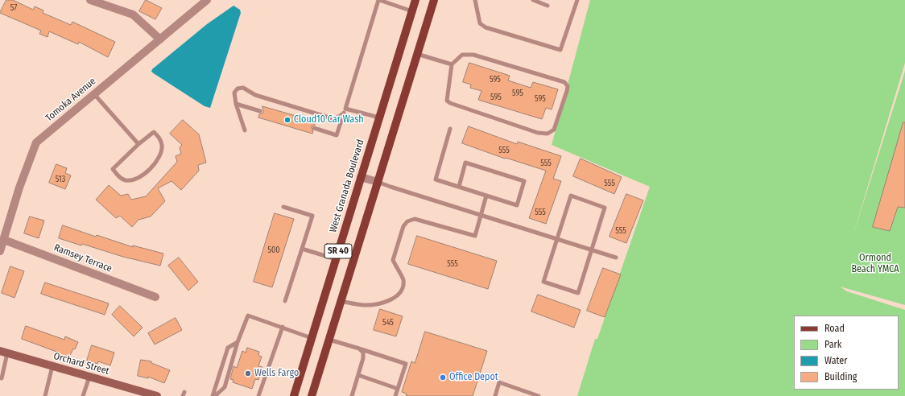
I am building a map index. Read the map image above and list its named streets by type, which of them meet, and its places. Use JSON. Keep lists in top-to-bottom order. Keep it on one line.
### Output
{"streets":{"main road":["West Granada Boulevard","SR 40"],"street":["Tomoka Avenue","Ramsey Terrace","Orchard Street"]},"crossings":[["Tomoka Avenue","Ramsey Terrace"]],"parks":["Ormond Beach YMCA"],"places":["Cloud10 Car Wash","Wells Fargo","Office Depot"],"house_numbers":["57","595","595","595","595","555","555","513","555","555","555","500","555","545"],"legend":["Road","Park","Water","Building"]}
